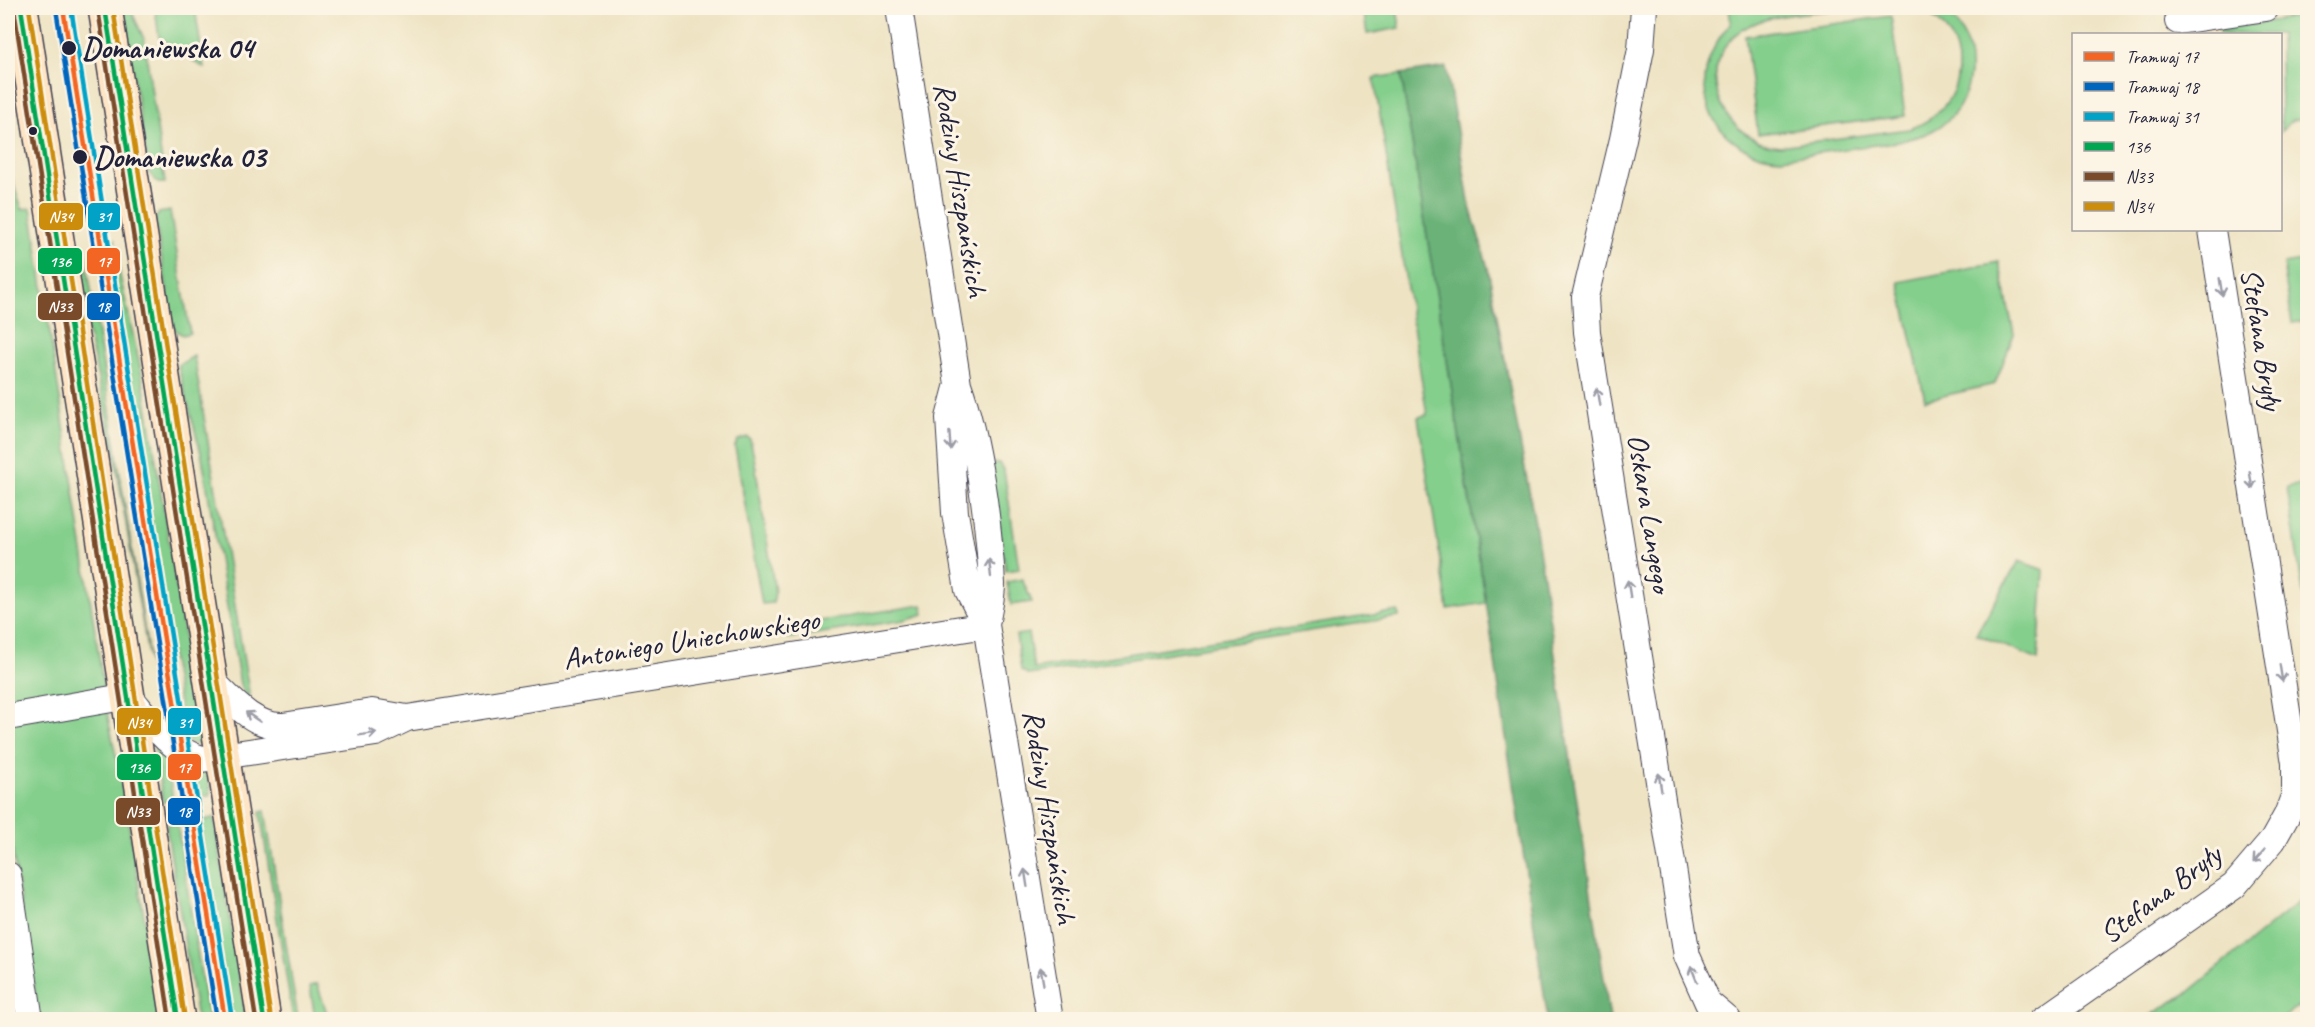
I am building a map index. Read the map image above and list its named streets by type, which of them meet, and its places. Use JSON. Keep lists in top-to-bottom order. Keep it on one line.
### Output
{"streets":{"street":["Rodziny Hiszpańskich","Stefana Bryły","Oskara Langego","Antoniego Uniechowskiego"]},"crossings":[["Rodziny Hiszpańskich","Antoniego Uniechowskiego"]],"one_way":["Rodziny Hiszpańskich","Stefana Bryły","Oskara Langego"],"places":["Domaniewska 04","Domaniewska 03"],"lines":["tram line 17","tram line 31","transit line 136","transit line N34","tram line 18","transit line N33"],"legend":["Tramwaj 17","Tramwaj 18","Tramwaj 31","136","N33","N34"]}
